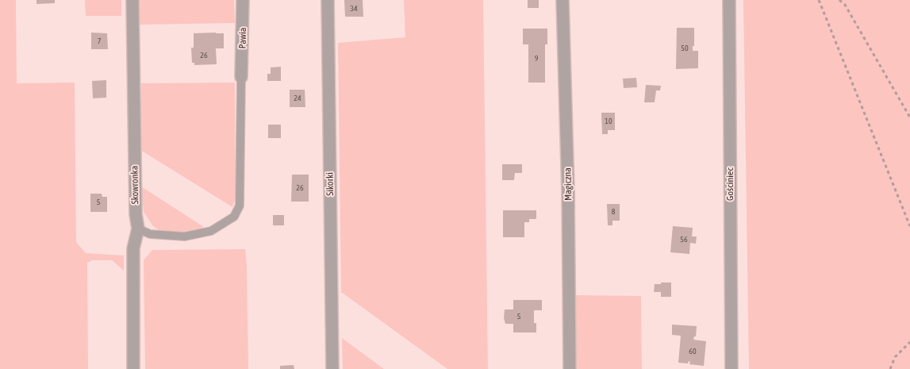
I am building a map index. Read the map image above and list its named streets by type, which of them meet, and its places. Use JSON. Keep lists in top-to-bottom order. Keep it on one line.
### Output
{"streets":{"street":["Pawia","Sikorki","Magiczna","Gościniec","Skowronka"]},"house_numbers":["34","7","50","26","9","24","10","26","5","8","56","5","60"]}
